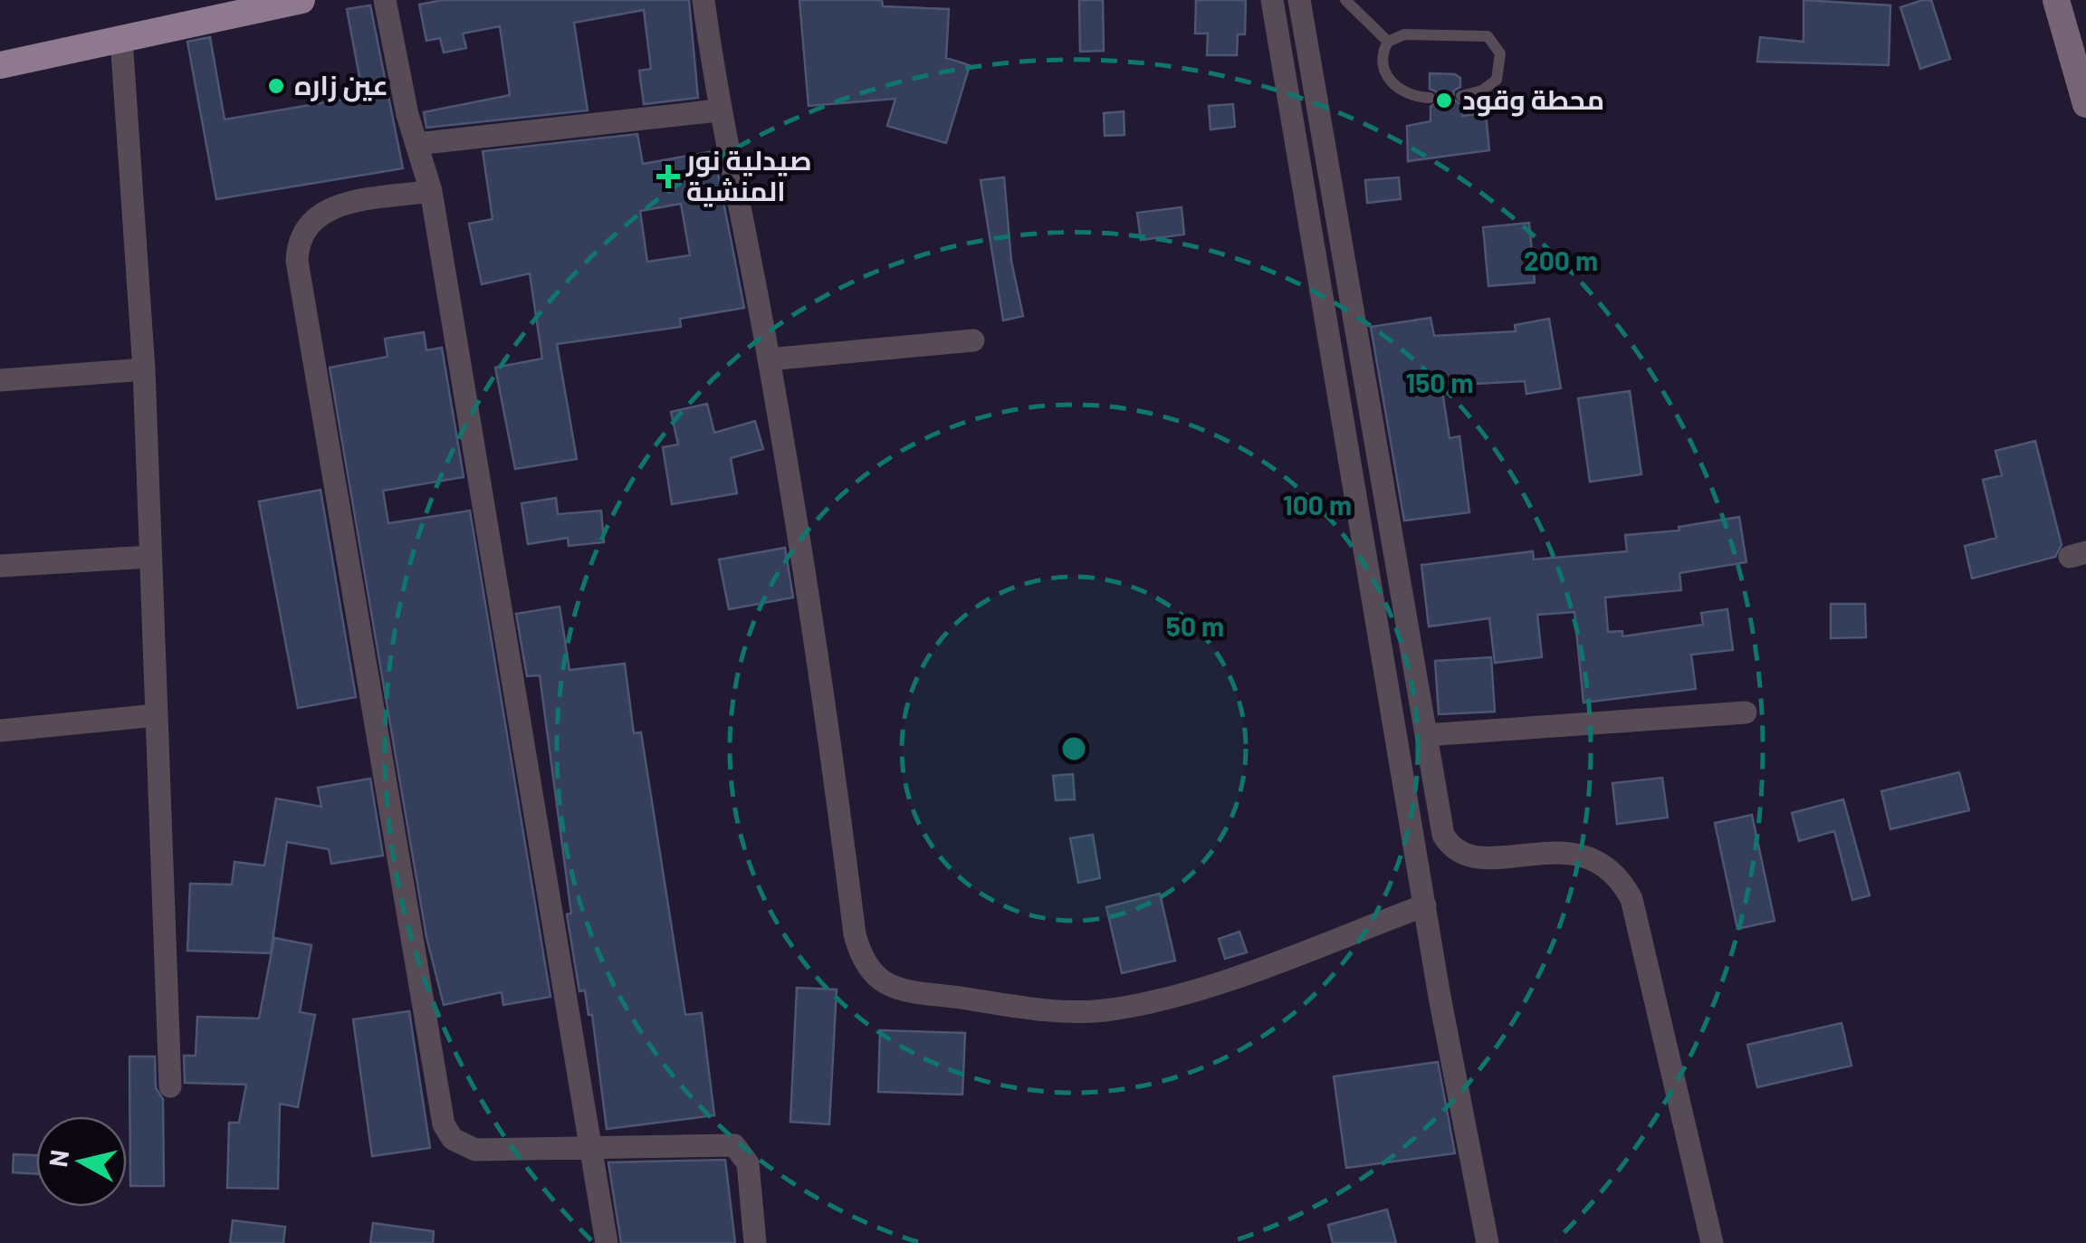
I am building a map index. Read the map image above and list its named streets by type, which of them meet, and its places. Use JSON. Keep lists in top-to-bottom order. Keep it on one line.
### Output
{"places":{"other":["عين زاره","محطة وقود"],"health":["صيدلية نور المنشية"]},"north":"left","rings":["200 m","150 m","100 m","50 m"]}
